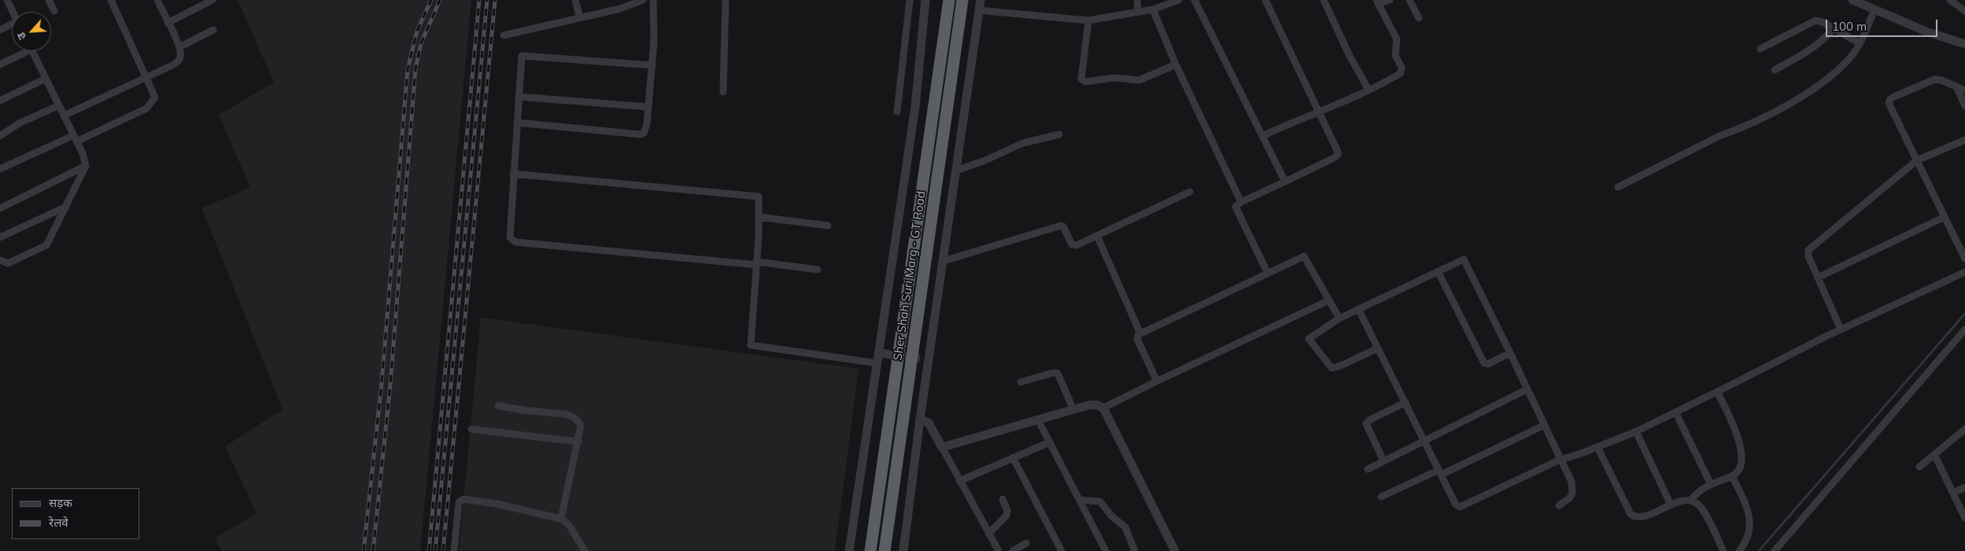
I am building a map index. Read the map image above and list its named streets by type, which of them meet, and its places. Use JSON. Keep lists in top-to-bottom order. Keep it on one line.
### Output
{"streets":{"highway":["Sher Shah Suri Marg - GT Road"]},"legend":["सड़क","रेलवे"],"scale_bar":"100 m","north":"bottom left"}
